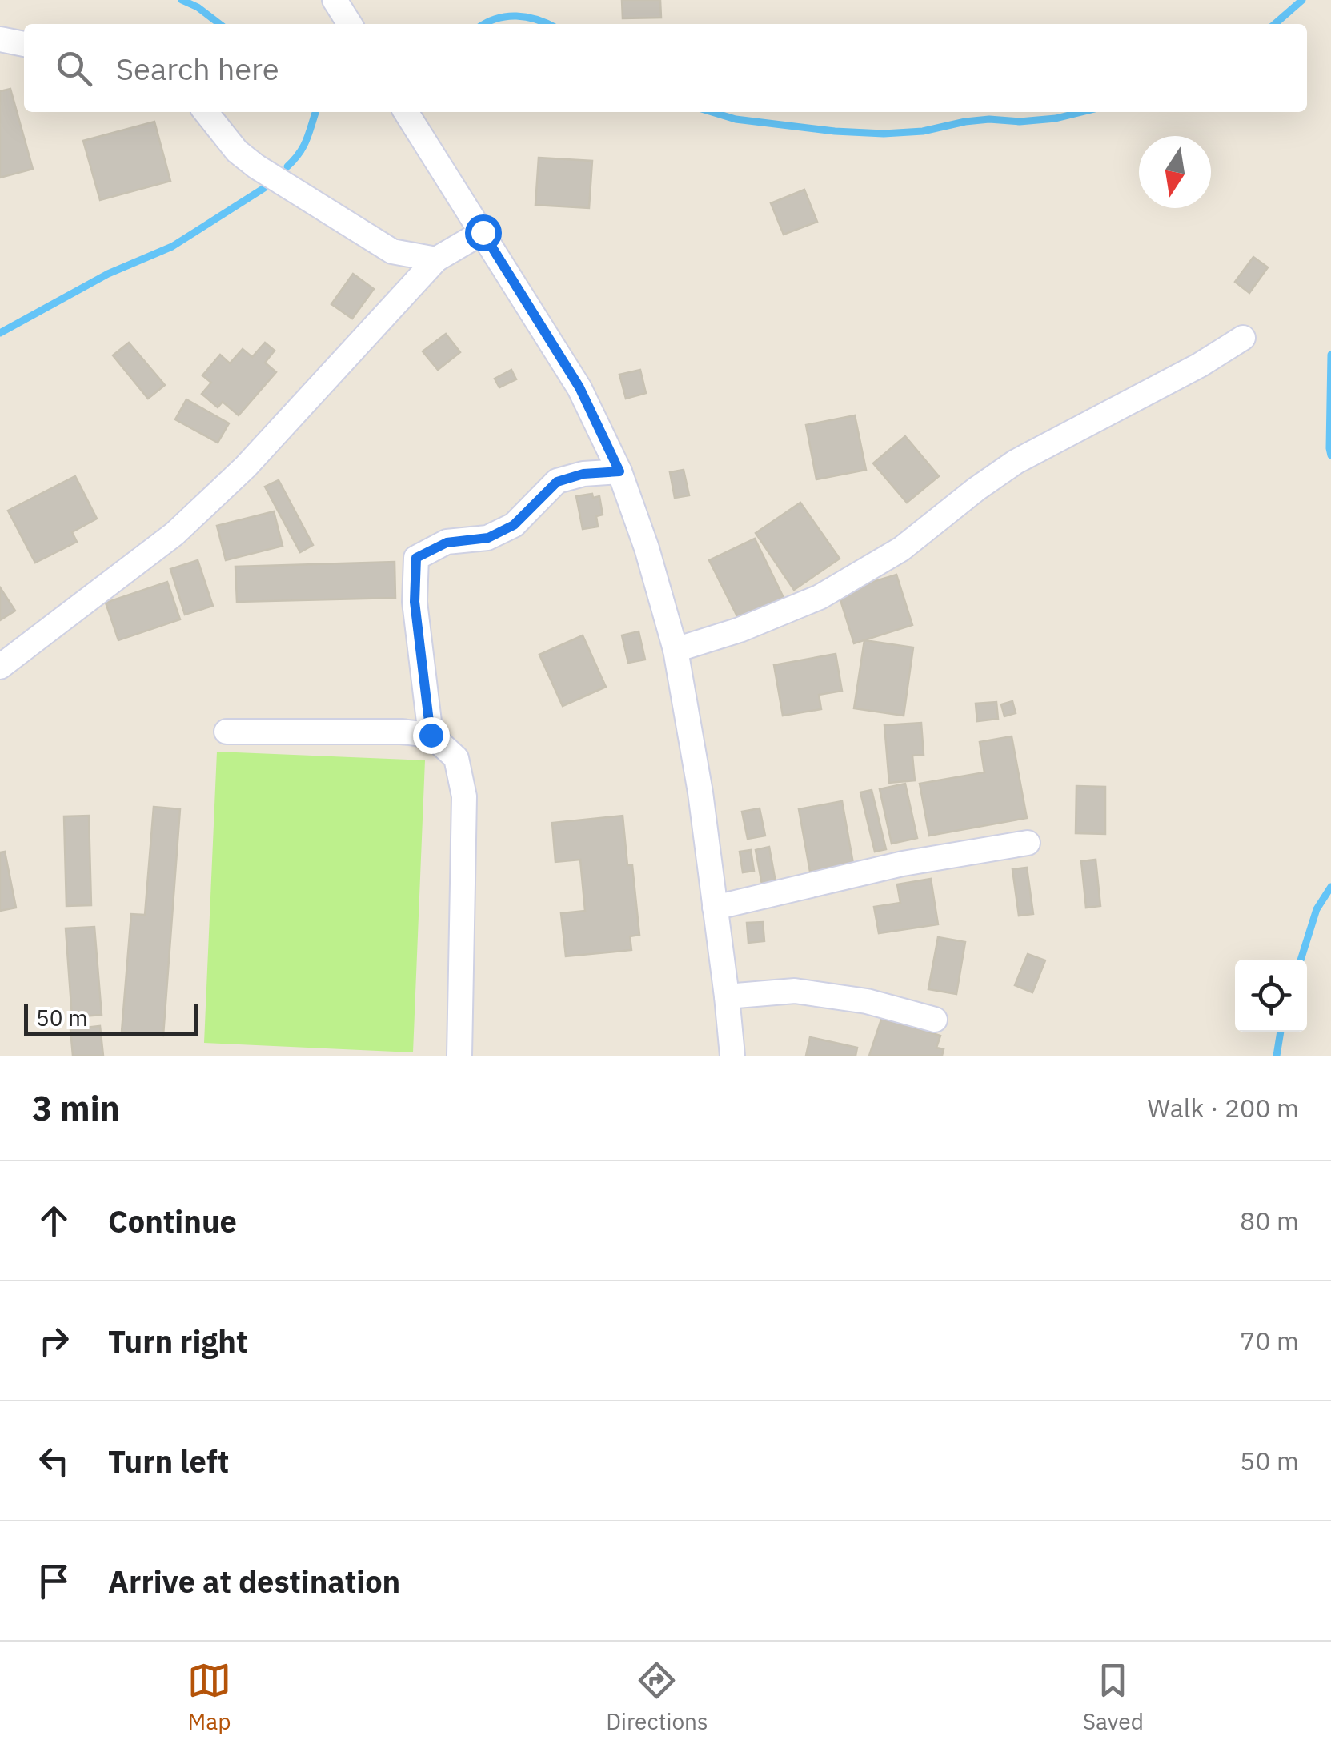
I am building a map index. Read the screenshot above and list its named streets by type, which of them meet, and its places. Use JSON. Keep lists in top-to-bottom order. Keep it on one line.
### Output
{"scale_bar":"50 m","north":"bottom","page":{"search":"Search here","scale":"50 m","heading":["3 min","Walk · 200 m"],"list":[["Continue","80 m"],["Turn right","70 m"],["Turn left","50 m"],"Arrive at destination"],"nav":["Map","Directions","Saved"]}}
